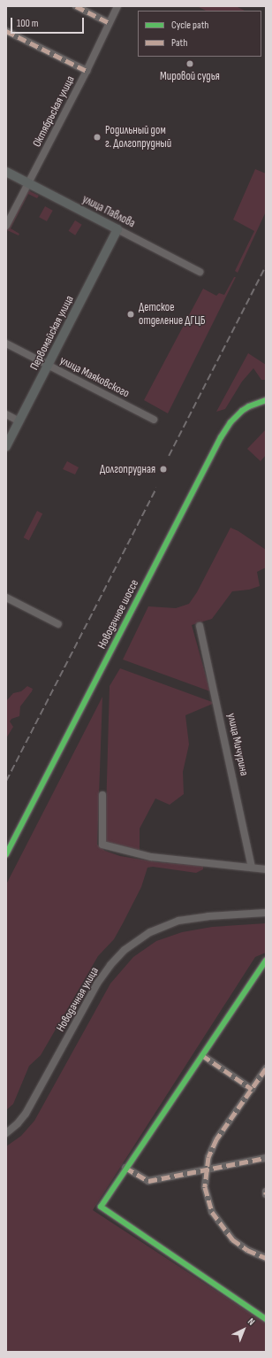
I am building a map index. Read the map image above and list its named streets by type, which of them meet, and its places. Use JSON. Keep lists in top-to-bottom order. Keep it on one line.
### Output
{"streets":{"main road":["улица Павлова","Первомайская улица"],"street":["Октябрьская улица","улица Маяковского","Новодачное шоссе","улица Мичурина","Новодачная улица"]},"crossings":[["Октябрьская улица","улица Павлова"],["улица Павлова","Первомайская улица"],["Первомайская улица","улица Маяковского"]],"places":["Мировой судья","Родильный дом г. Долгопрудный","Детское отделение ДГЦБ","Долгопрудная"],"legend":["Cycle path","Path"],"scale_bar":"100 m","north":"top right"}
